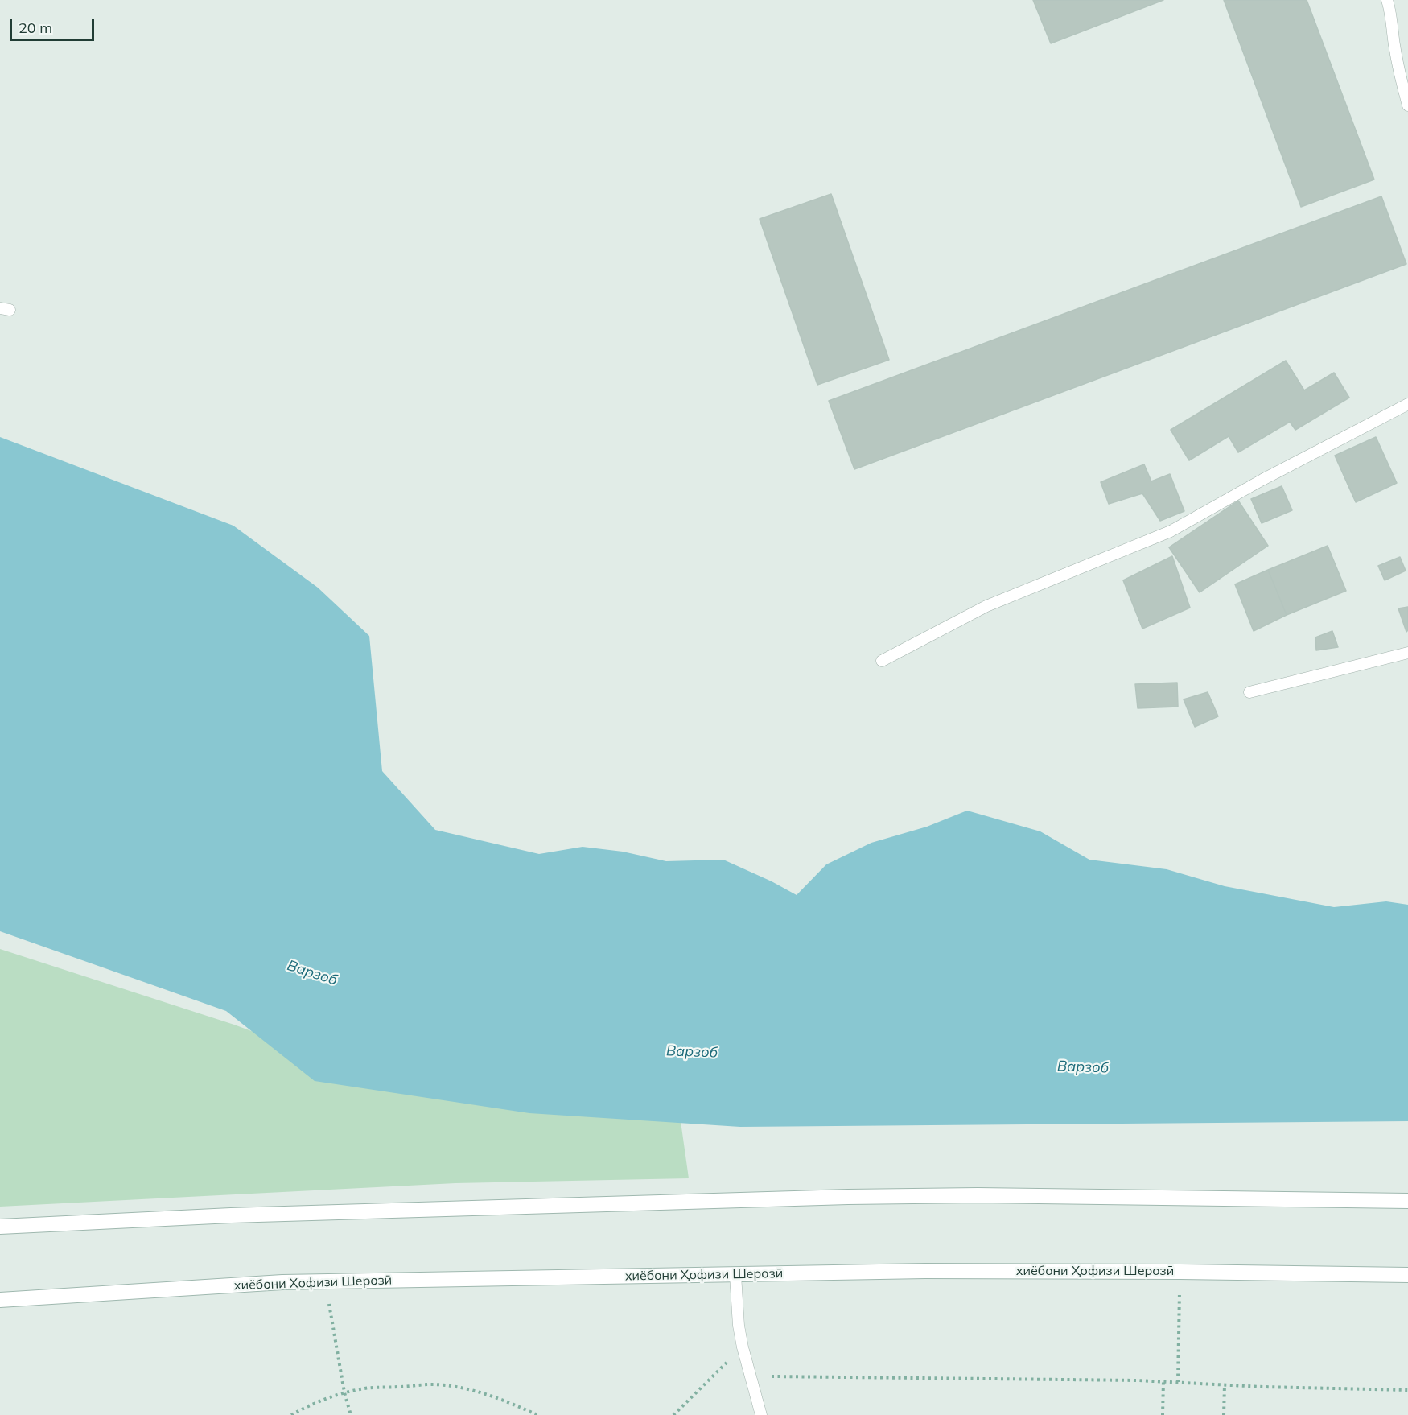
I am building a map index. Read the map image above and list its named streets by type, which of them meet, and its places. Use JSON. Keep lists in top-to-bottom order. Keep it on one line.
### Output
{"streets":{"main road":["хиёбони Ҳофизи Шерозӣ"]},"water":["Варзоб"],"scale_bar":"20 m"}
